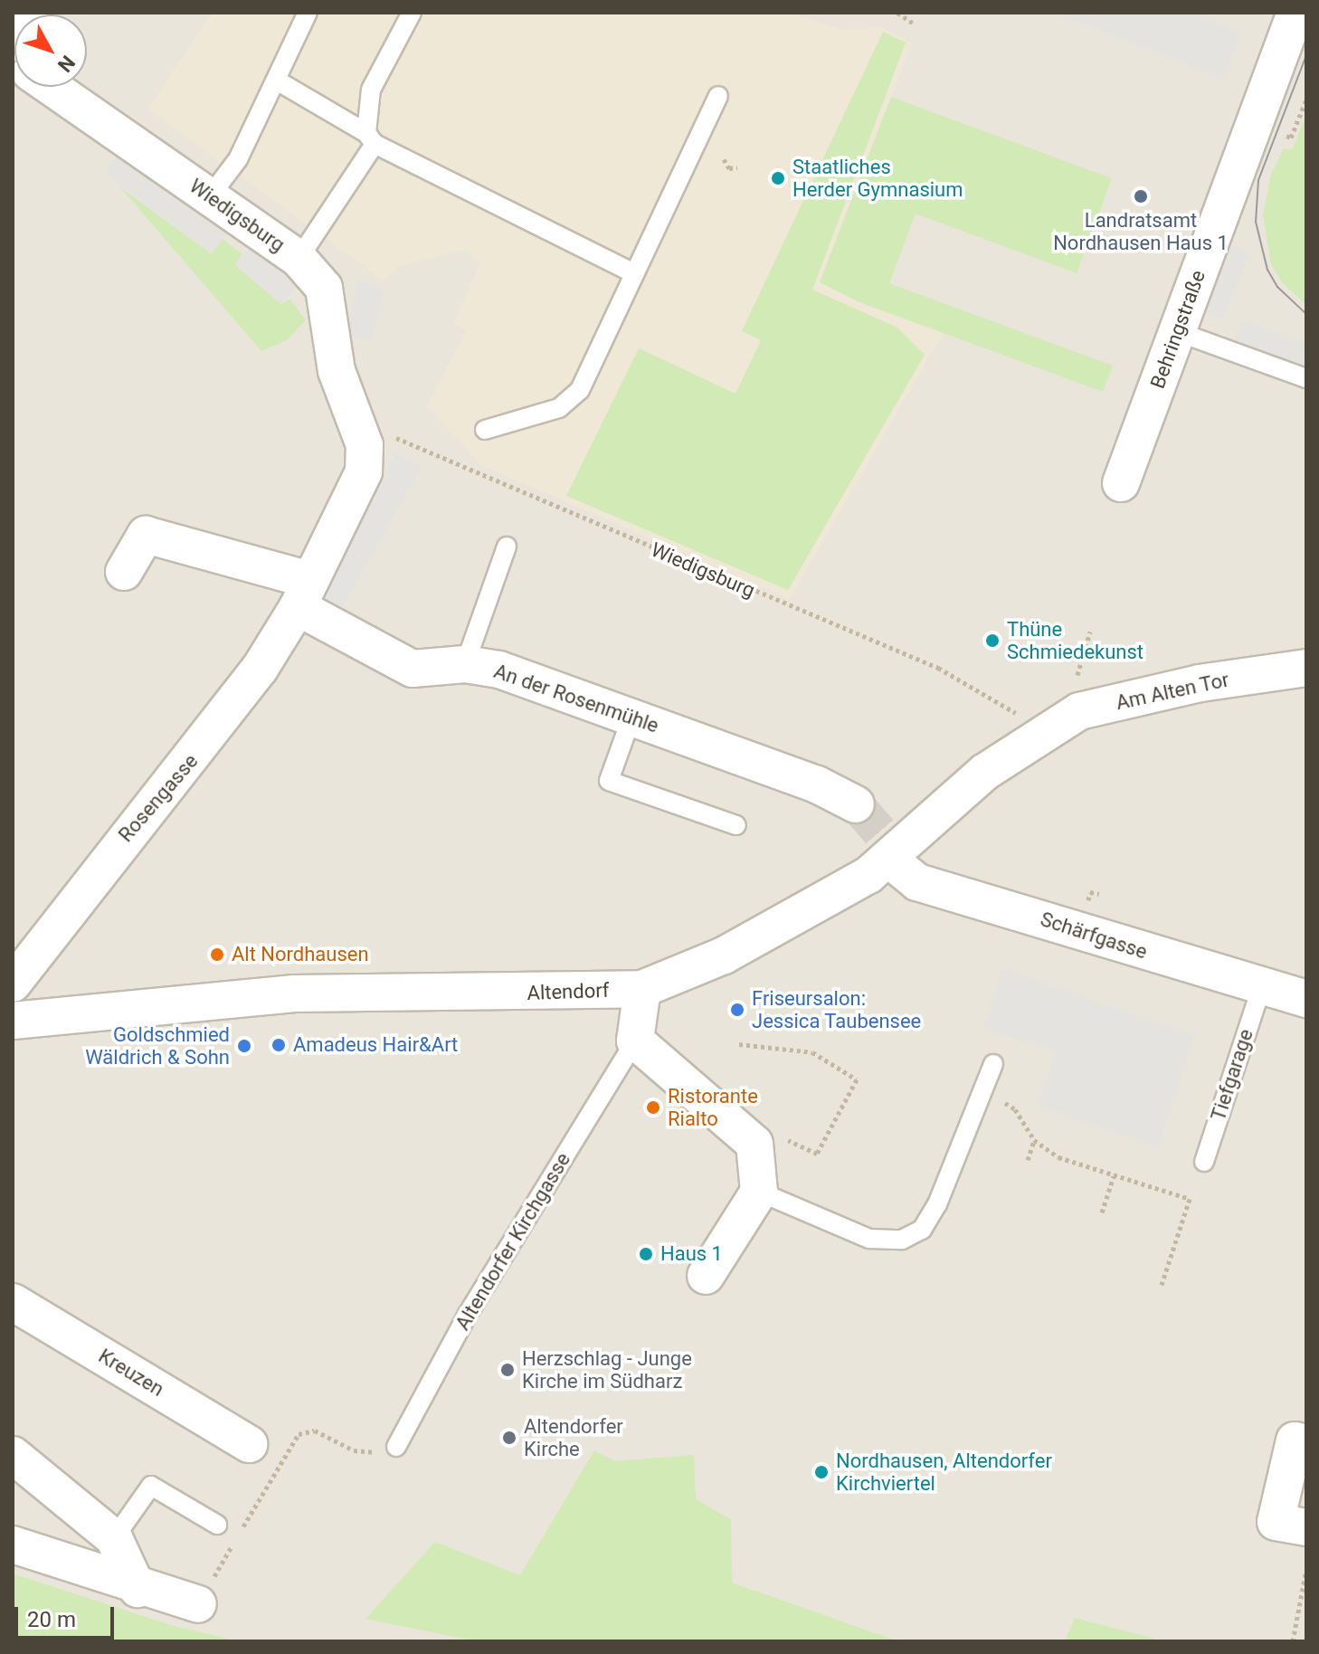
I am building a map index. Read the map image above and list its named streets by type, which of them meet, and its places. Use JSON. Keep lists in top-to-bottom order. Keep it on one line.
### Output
{"streets":{"street":["Wiedigsburg","Behringstraße","Am Alten Tor","An der Rosenmühle","Rosengasse","Schärfgasse","Altendorf","Altendorfer Kirchgasse","Kreuzen"],"lane":["Tiefgarage"]},"crossings":[["Wiedigsburg","Am Alten Tor"],["Wiedigsburg","An der Rosenmühle"],["Wiedigsburg","Rosengasse"],["Wiedigsburg","Altendorf"],["Am Alten Tor","Altendorf"],["An der Rosenmühle","Rosengasse"],["Schärfgasse","Altendorf"],["Schärfgasse","Tiefgarage"],["Altendorf","Altendorfer Kirchgasse"]],"places":["Staatliches Herder Gymnasium","Landratsamt Nordhausen Haus 1","Thüne Schmiedekunst","Alt Nordhausen","Friseursalon: Jessica Taubensee","Amadeus Hair&Art","Goldschmied Wäldrich & Sohn","Ristorante Rialto","Haus 1","Herzschlag - Junge Kirche im Südharz","Altendorfer Kirche","Nordhausen, Altendorfer Kirchviertel"],"scale_bar":"20 m","north":"bottom right"}
